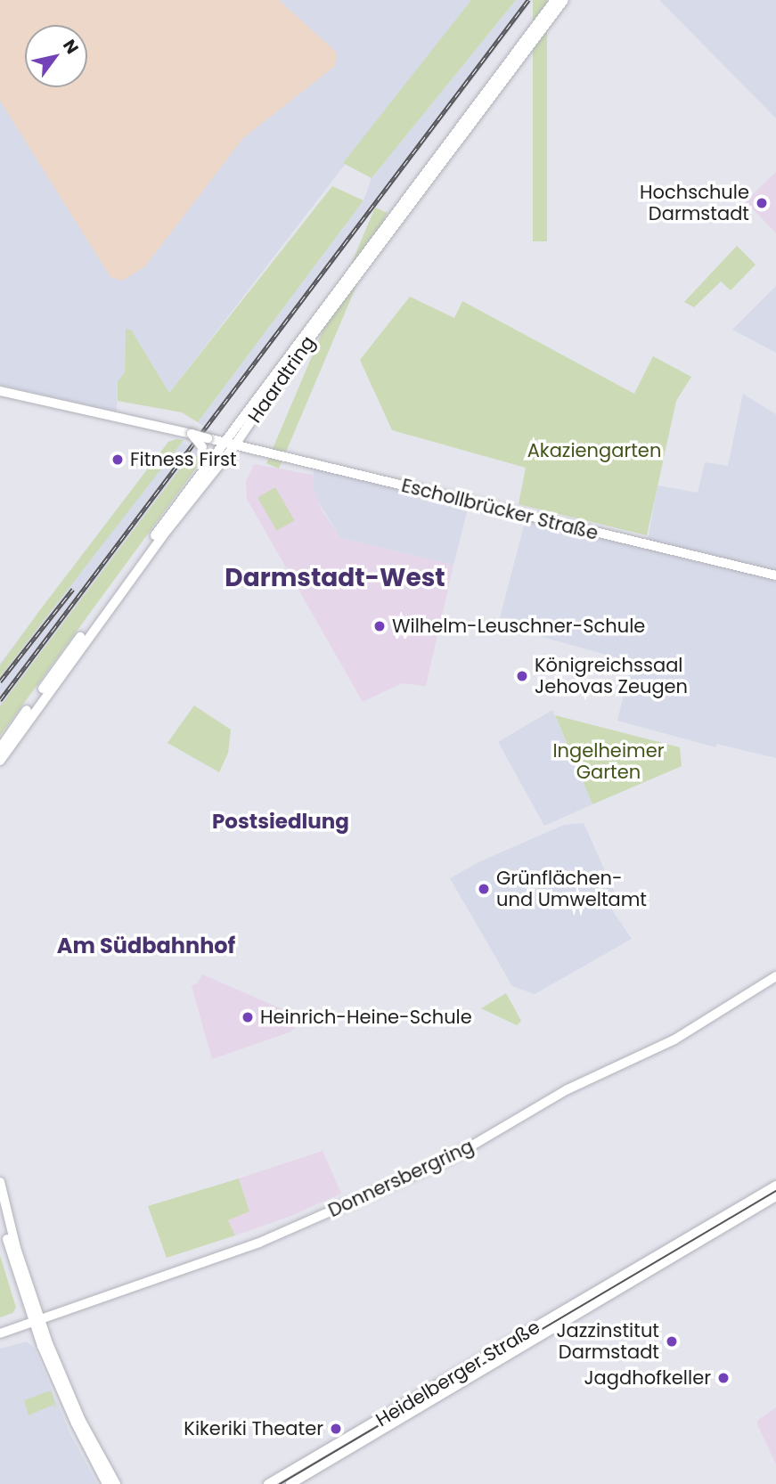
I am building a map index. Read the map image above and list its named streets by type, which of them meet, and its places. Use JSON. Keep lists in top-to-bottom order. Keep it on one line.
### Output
{"streets":{"main road":["Haardtring","Eschollbrücker Straße","Donnersbergring","Heidelberger Straße"]},"crossings":[["Haardtring","Eschollbrücker Straße"]],"districts":["Darmstadt-West","Postsiedlung","Am Südbahnhof"],"parks":["Akaziengarten","Ingelheimer Garten"],"places":["Hochschule Darmstadt","Fitness First","Wilhelm-Leuschner-Schule","Königreichssaal Jehovas Zeugen","Grünflächen- und Umweltamt","Heinrich-Heine-Schule","Jazzinstitut Darmstadt","Jagdhofkeller","Kikeriki Theater"],"north":"top right"}
